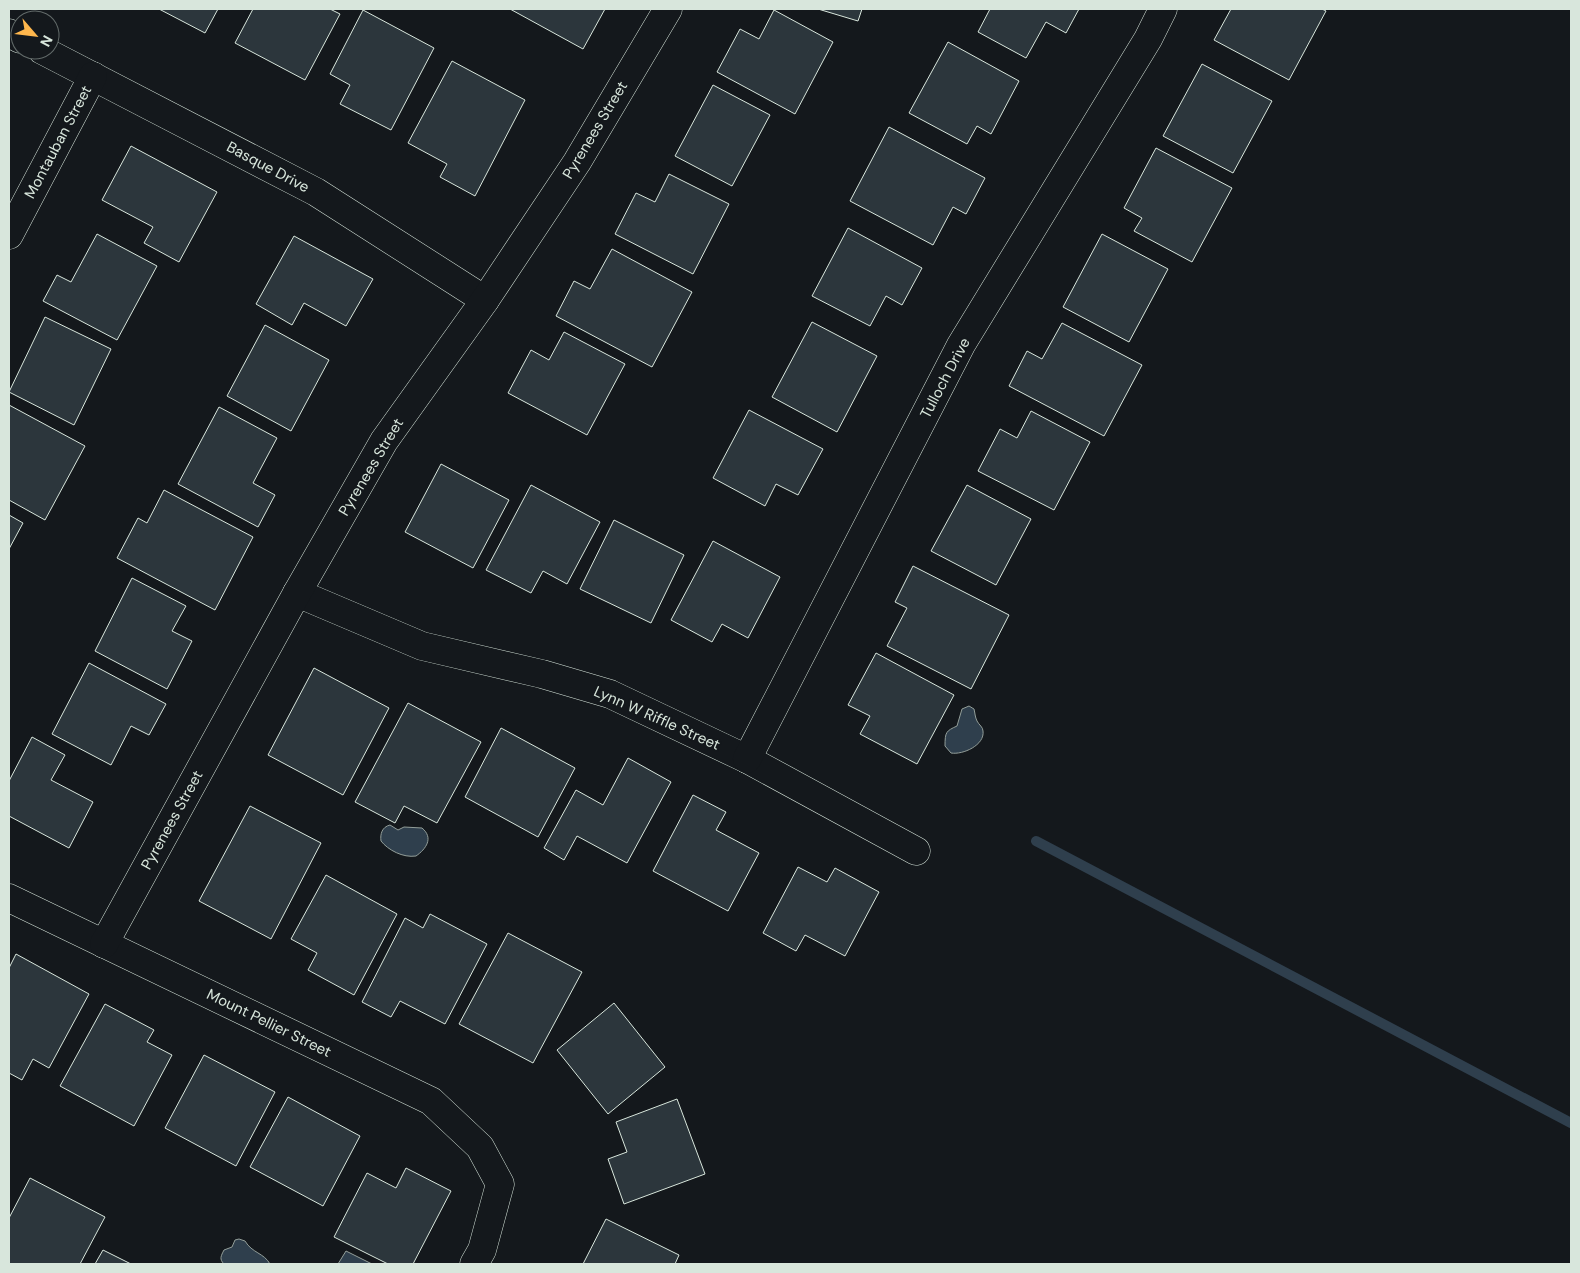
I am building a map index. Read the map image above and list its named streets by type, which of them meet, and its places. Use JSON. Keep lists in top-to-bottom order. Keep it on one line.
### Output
{"streets":{"street":["Pyrenees Street","Montauban Street","Basque Drive","Tulloch Drive","Lynn W Riffle Street","Mount Pellier Street"]},"crossings":[["Pyrenees Street","Basque Drive"],["Pyrenees Street","Lynn W Riffle Street"],["Pyrenees Street","Mount Pellier Street"],["Montauban Street","Basque Drive"],["Tulloch Drive","Lynn W Riffle Street"]],"north":"bottom right"}
